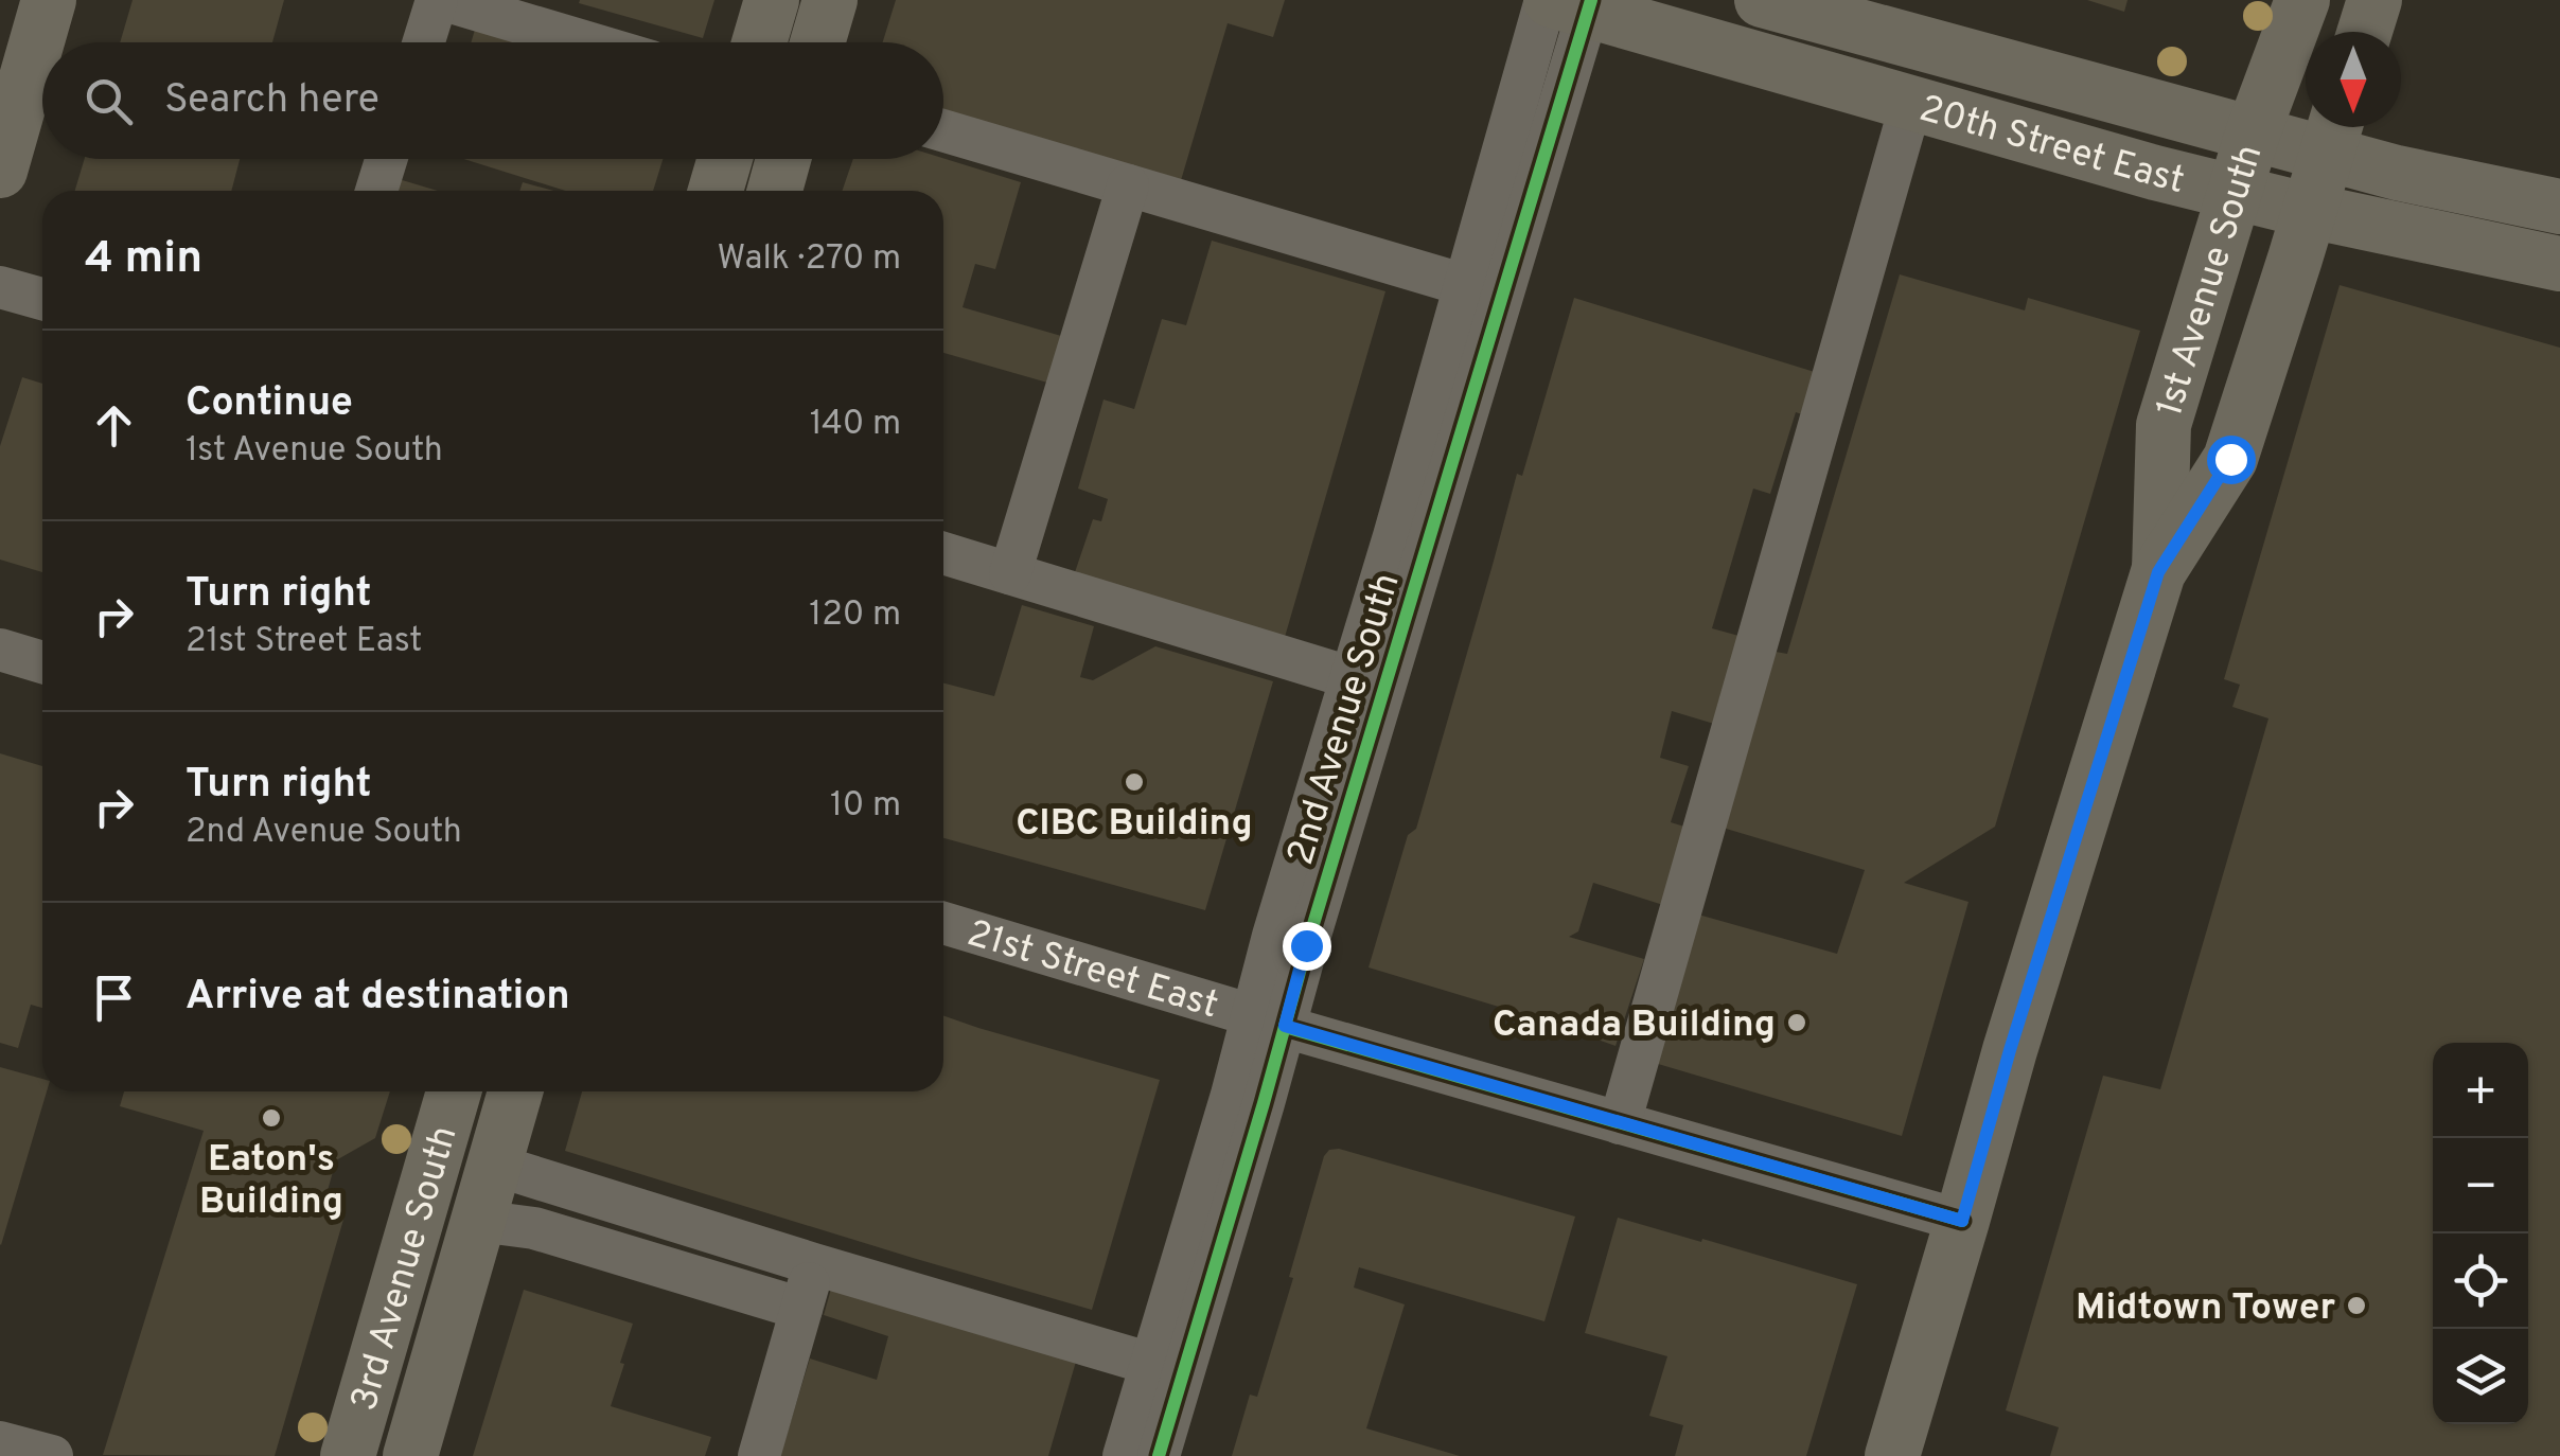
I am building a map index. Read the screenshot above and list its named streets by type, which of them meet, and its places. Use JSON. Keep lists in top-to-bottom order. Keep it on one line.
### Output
{"streets":{"main road":["20th Street East","1st Avenue South","3rd Avenue South"],"street":["2nd Avenue South","21st Street East"]},"crossings":[["20th Street East","1st Avenue South"],["20th Street East","2nd Avenue South"],["1st Avenue South","21st Street East"],["2nd Avenue South","21st Street East"]],"places":["CIBC Building","Canada Building","Eaton's Building","Midtown Tower"],"north":"bottom","page":{"search":"Search here","heading":["4 min","Walk · 270 m"],"list":[["Continue","1st Avenue South","140 m"],["Turn right","21st Street East","120 m"],["Turn right","2nd Avenue South","10 m"],"Arrive at destination"],"map_buttons":["+","−"]}}
